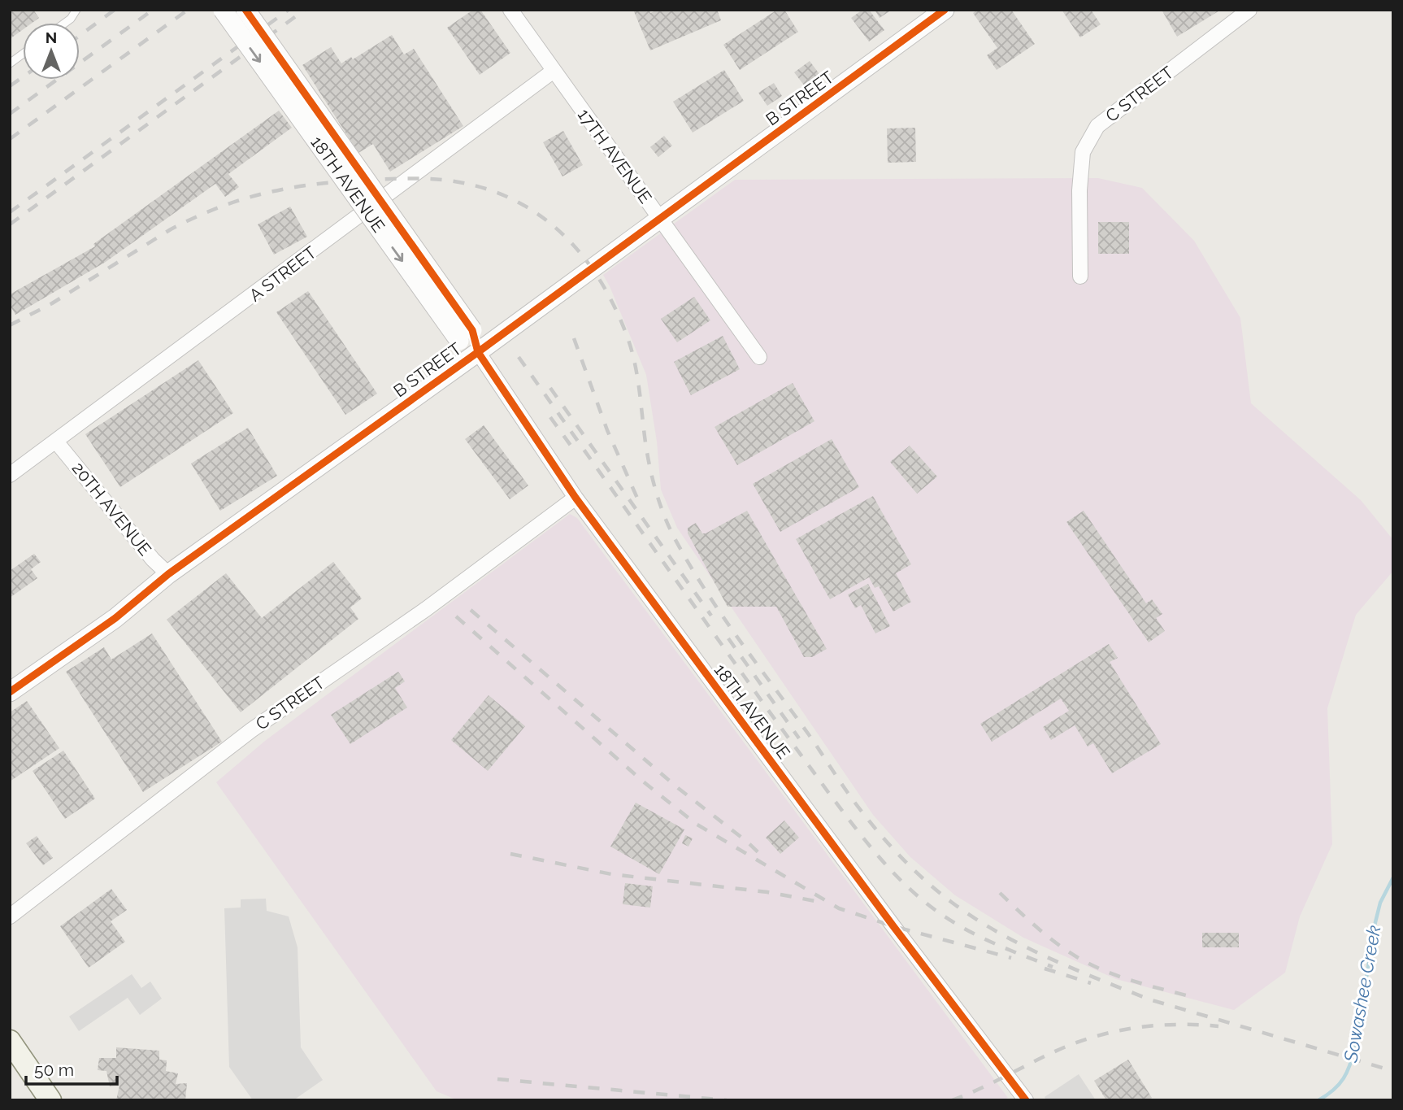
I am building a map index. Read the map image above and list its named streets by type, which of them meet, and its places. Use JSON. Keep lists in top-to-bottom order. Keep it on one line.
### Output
{"streets":{"street":["C STREET","B STREET","17TH AVENUE","18TH AVENUE","A STREET","20TH AVENUE"]},"crossings":[["C STREET","18TH AVENUE"],["B STREET","17TH AVENUE"],["B STREET","18TH AVENUE"],["B STREET","20TH AVENUE"],["17TH AVENUE","A STREET"],["A STREET","20TH AVENUE"]],"water":["Sowashee Creek"],"scale_bar":"50 m","north":"top"}
